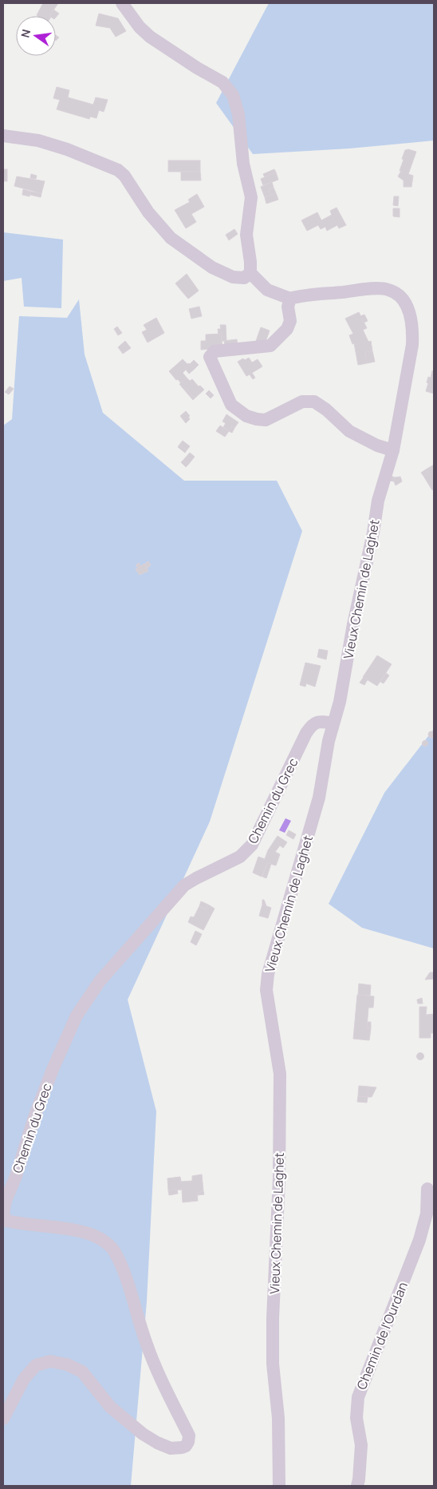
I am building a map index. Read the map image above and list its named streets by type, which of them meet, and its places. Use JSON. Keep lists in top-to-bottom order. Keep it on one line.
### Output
{"streets":{"street":["Vieux Chemin de Laghet","Chemin du Grec","Chemin de l'Ourdan"]},"crossings":[["Vieux Chemin de Laghet","Chemin du Grec"]],"north":"left"}
